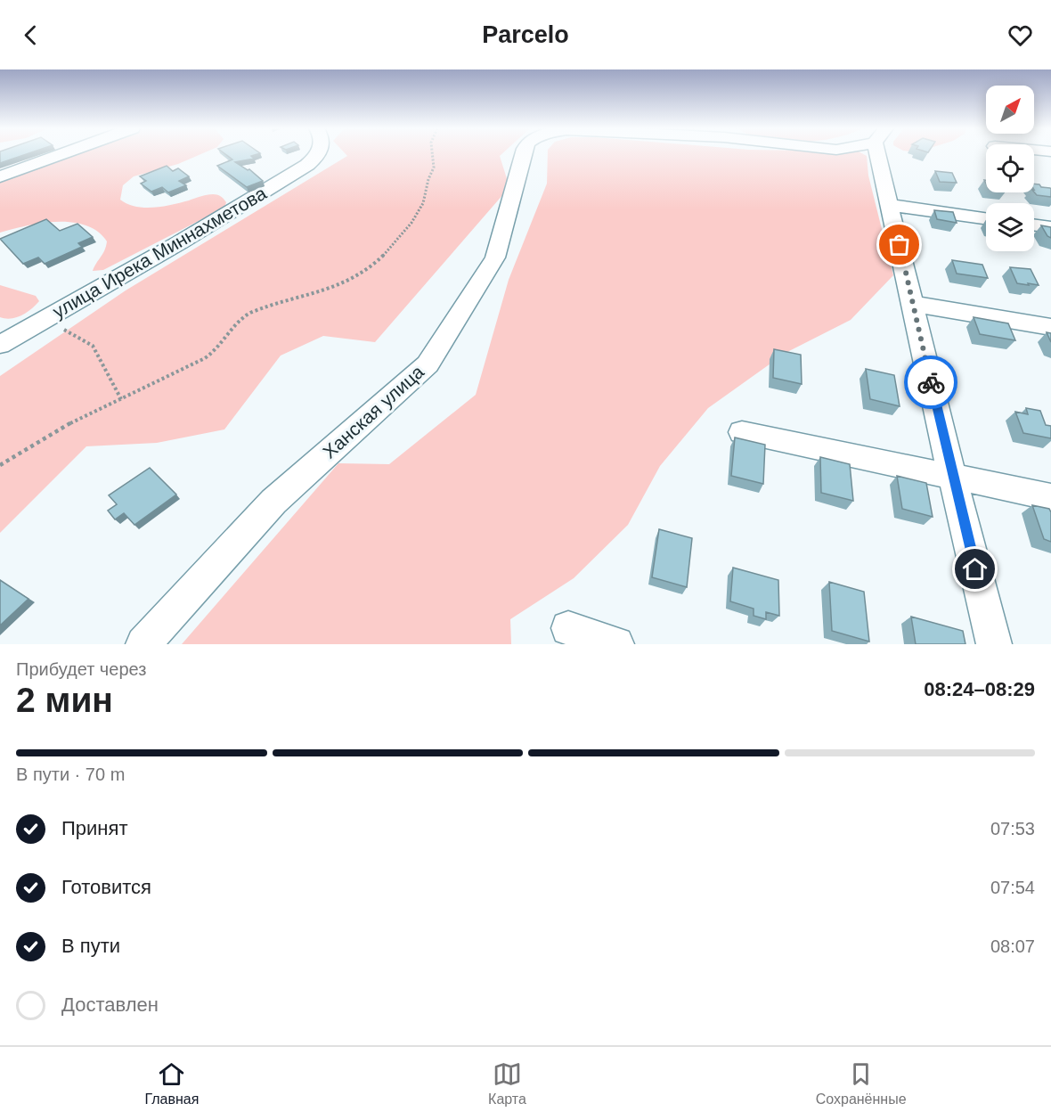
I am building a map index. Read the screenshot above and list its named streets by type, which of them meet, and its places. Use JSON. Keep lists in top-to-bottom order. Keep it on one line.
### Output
{"streets":{"street":["улица Ирека Миннахметова","Ханская улица"]},"north":"top right","page":{"header":"Parcelo","heading":["2 мин","Прибудет через","08:24–08:29"],"bar":"В пути · 70 m","list":[["Принят","07:53"],["Готовится","07:54"],["В пути","08:07"],"Доставлен"],"tabs":["Главная","Карта","Сохранённые"]}}
